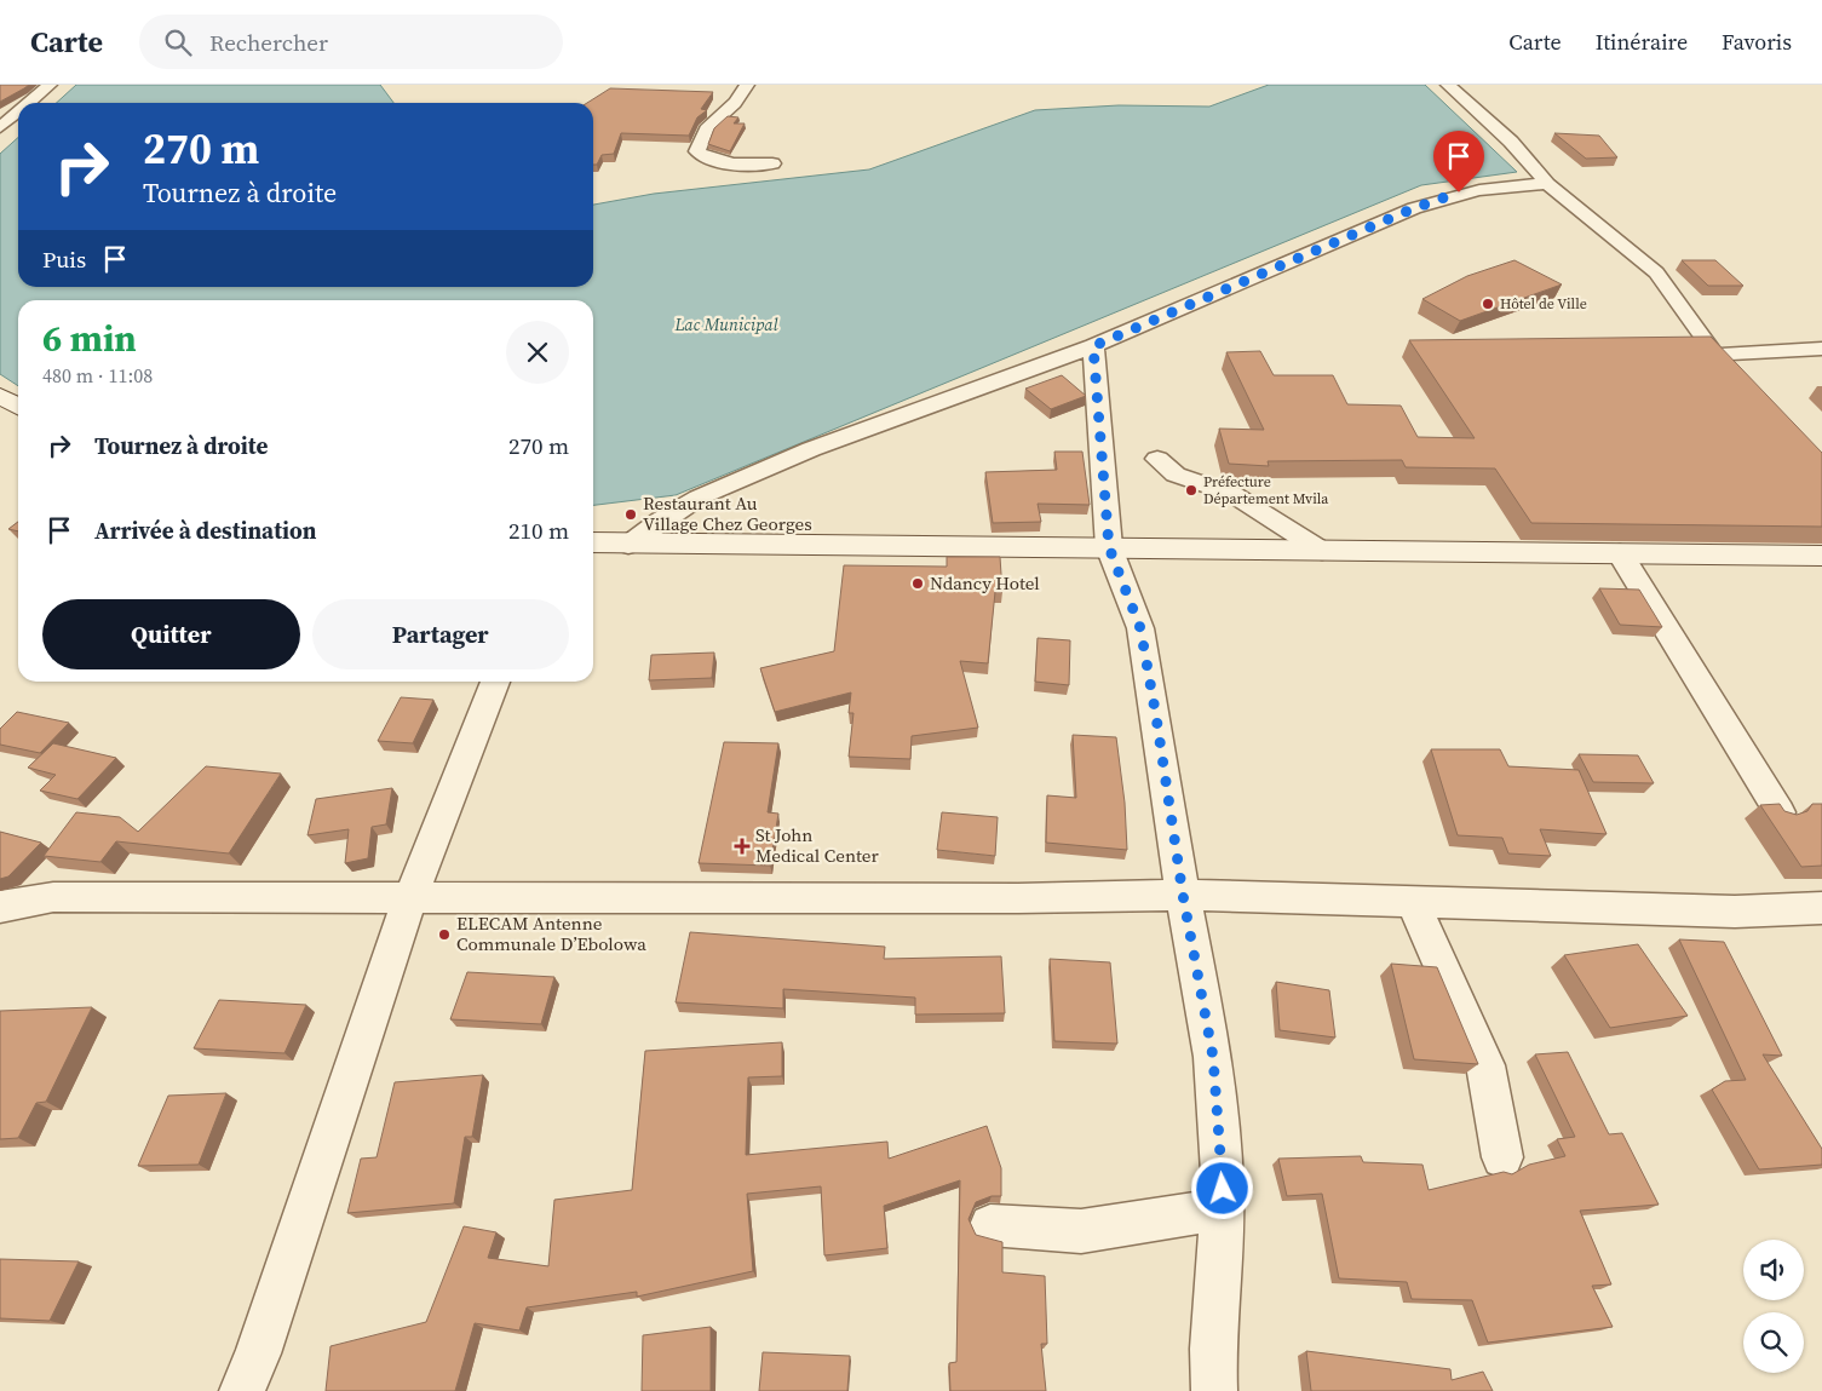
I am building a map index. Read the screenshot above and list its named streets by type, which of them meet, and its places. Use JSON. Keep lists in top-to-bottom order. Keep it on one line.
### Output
{"water":["Lac Municipal"],"places":{"other":["Hôtel de Ville","Préfecture Département Mvila","Restaurant Au Village Chez Georges","Ndancy Hotel","ELECAM Antenne Communale D’Ebolowa"],"health":["St John Medical Center"]},"page":{"header":"Carte","search":"Rechercher","nav":["Carte","Itinéraire","Favoris"],"turn":["270 m","Tournez à droite"],"then":"Puis","heading":["6 min","480 m · 11:08"],"list":[{"name":"Tournez à droite","value":"270 m"},{"name":"Arrivée à destination","value":"210 m"}],"buttons":["Quitter","Partager"]}}
